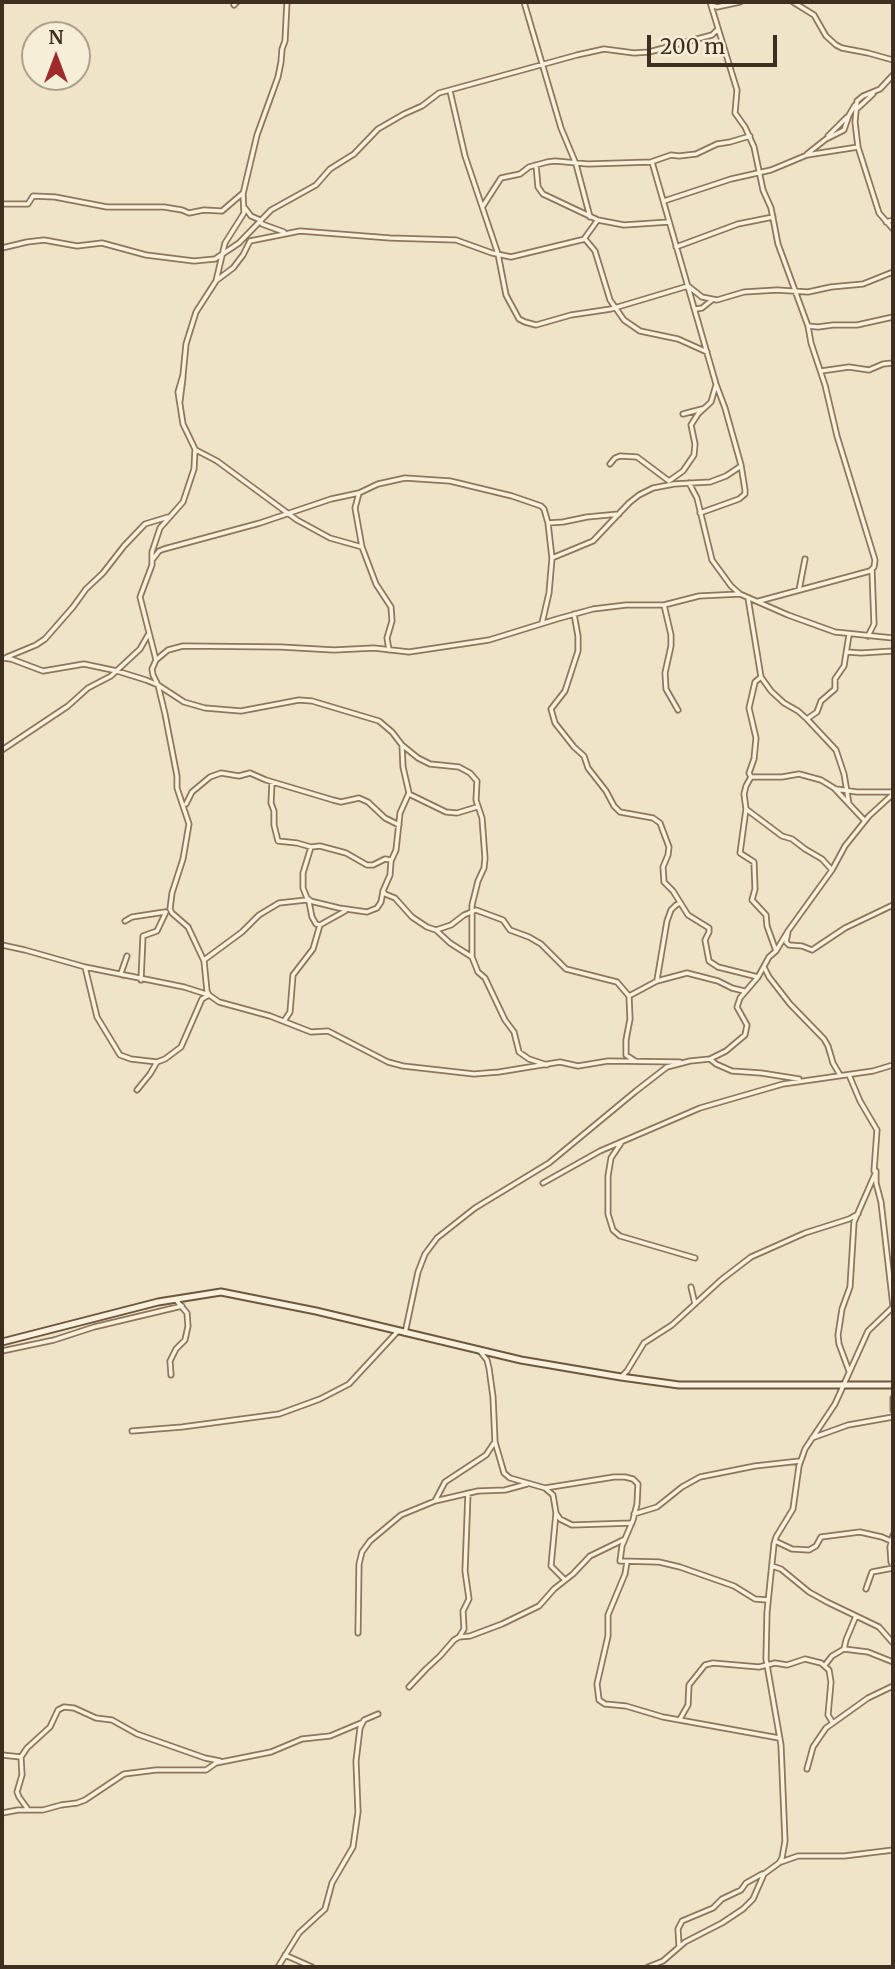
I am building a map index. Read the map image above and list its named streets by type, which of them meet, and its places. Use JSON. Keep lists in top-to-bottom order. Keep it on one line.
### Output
{"scale_bar":"200 m","north":"top"}
